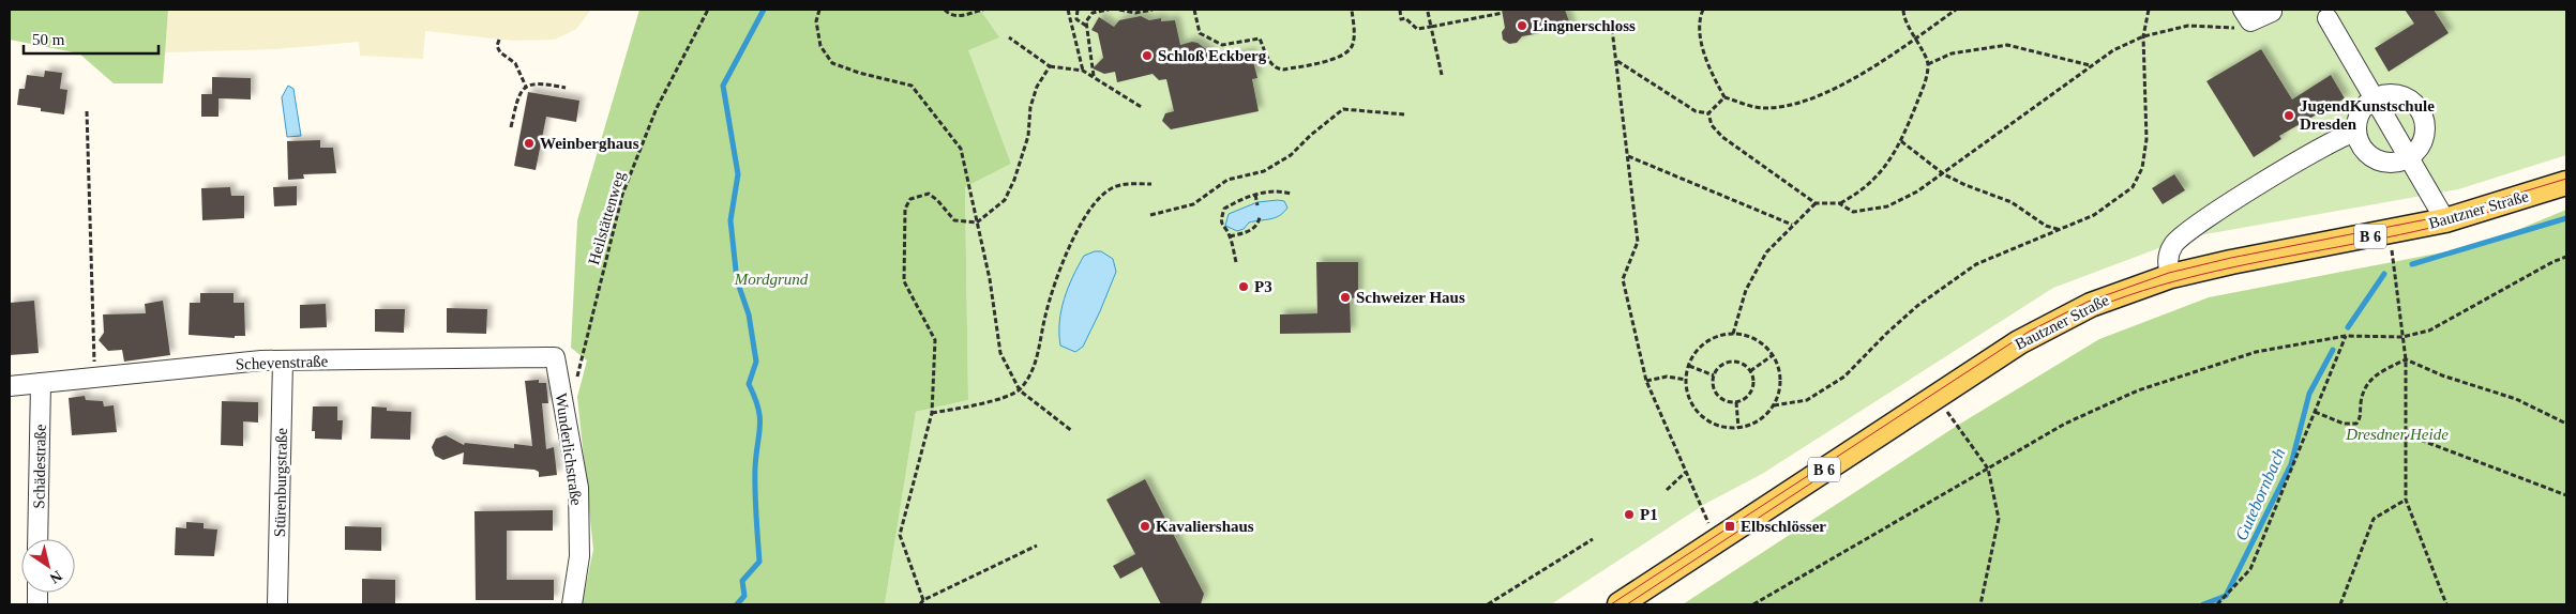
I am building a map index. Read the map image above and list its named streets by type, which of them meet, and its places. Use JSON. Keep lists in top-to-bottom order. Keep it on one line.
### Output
{"streets":{"main road":["Bautzner Straße","B 6"],"street":["Schevenstraße","Wunderlichstraße","Schädestraße","Stürenburgstraße"],"path":["Heilstättenweg"]},"crossings":[["Heilstättenweg","Wunderlichstraße"],["Schevenstraße","Wunderlichstraße"],["Schevenstraße","Schädestraße"],["Schevenstraße","Stürenburgstraße"]],"water":["Gutebornbach"],"parks":["Mordgrund","Dresdner Heide"],"places":{"other":["Lingnerschloss","Schloß Eckberg","JugendKunstschule Dresden","Weinberghaus","P3","Schweizer Haus","P1","Kavaliershaus"],"transit":["Elbschlösser"]},"scale_bar":"50 m","north":"bottom right"}
